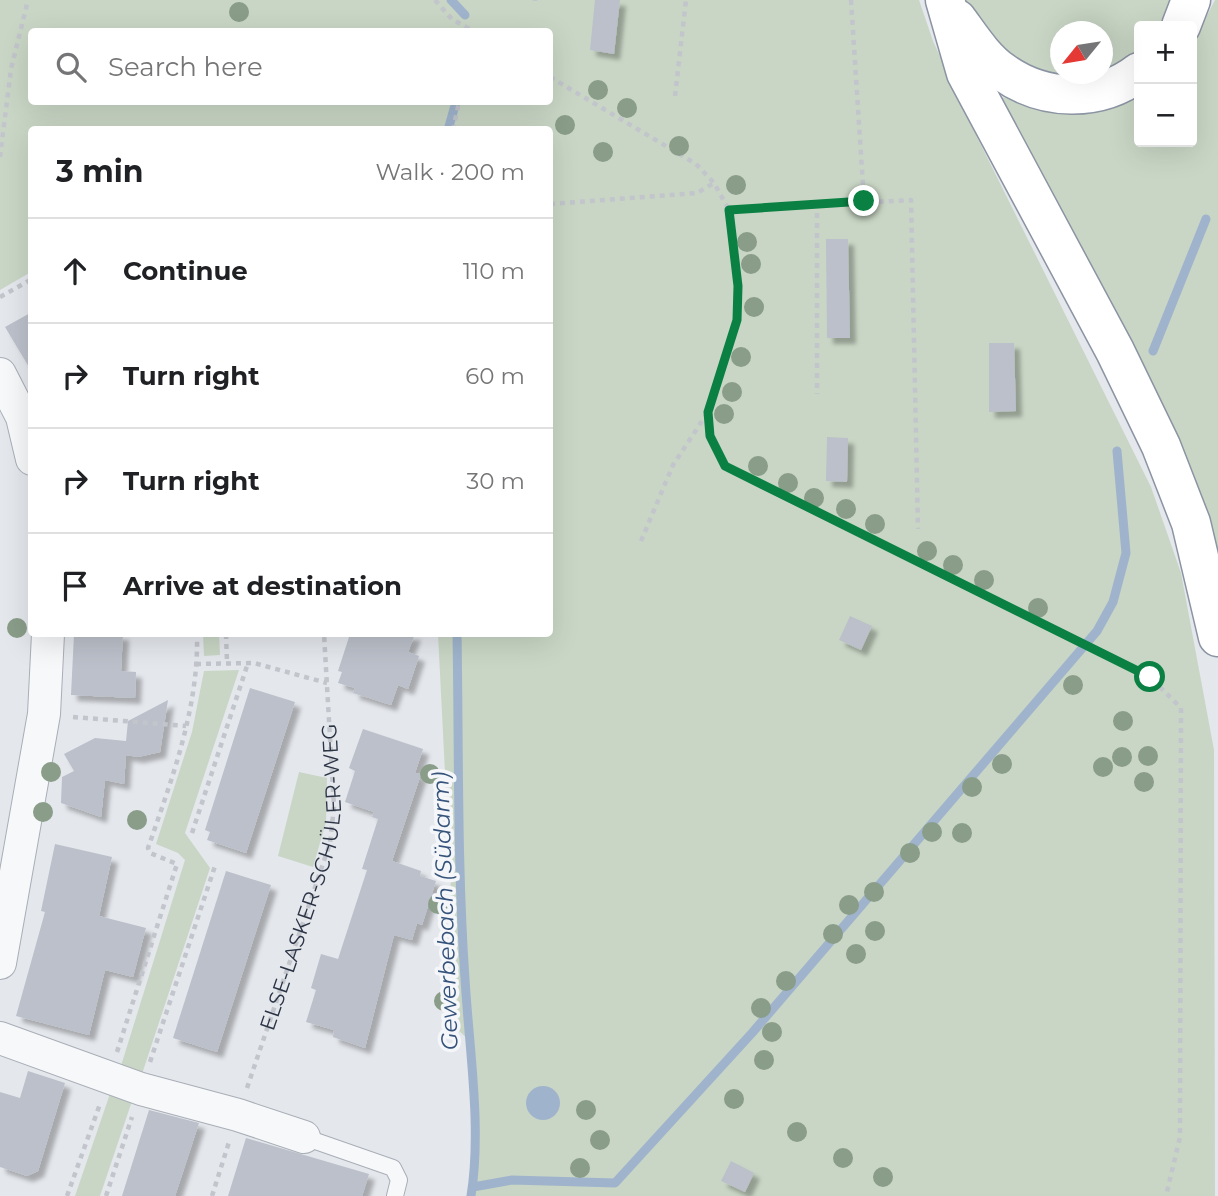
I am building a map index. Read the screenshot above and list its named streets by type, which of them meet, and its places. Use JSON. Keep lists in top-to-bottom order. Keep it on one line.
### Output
{"streets":{"path":["ELSE-LASKER-SCHÜLER-WEG"]},"water":["Gewerbebach (Südarm)"],"north":"bottom left","page":{"map_buttons":["+","−"],"search":"Search here","heading":["3 min","Walk · 200 m"],"list":[["Continue","110 m"],["Turn right","60 m"],["Turn right","30 m"],"Arrive at destination"]}}
